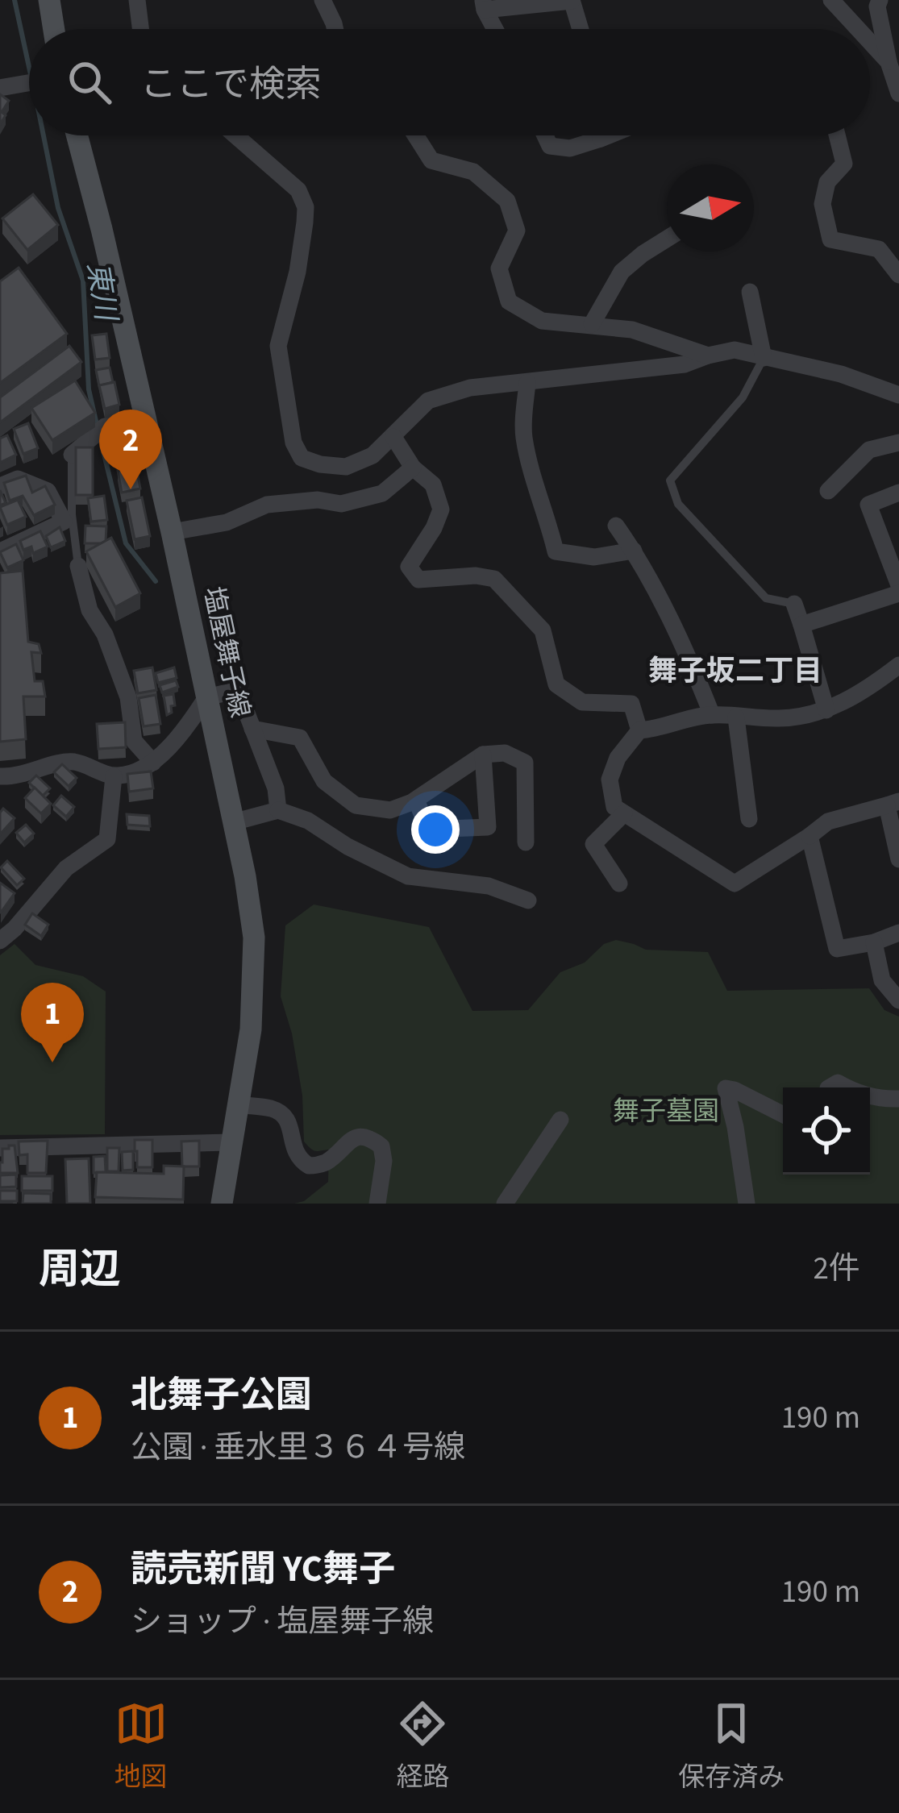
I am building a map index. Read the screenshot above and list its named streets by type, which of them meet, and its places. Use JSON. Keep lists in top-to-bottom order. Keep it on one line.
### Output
{"streets":{"street":["塩屋舞子線"]},"districts":["舞子坂二丁目"],"water":["東川"],"parks":["舞子墓園"],"north":"right","page":{"search":"ここで検索","pins":["2","1"],"heading":["周辺","2件"],"list":[{"mark":"1","name":"北舞子公園","note":"公園 · 垂水里３６４号線","value":"190 m"},{"mark":"2","name":"読売新聞 YC舞子","note":"ショップ · 塩屋舞子線","value":"190 m"}],"nav":["地図","経路","保存済み"]}}
